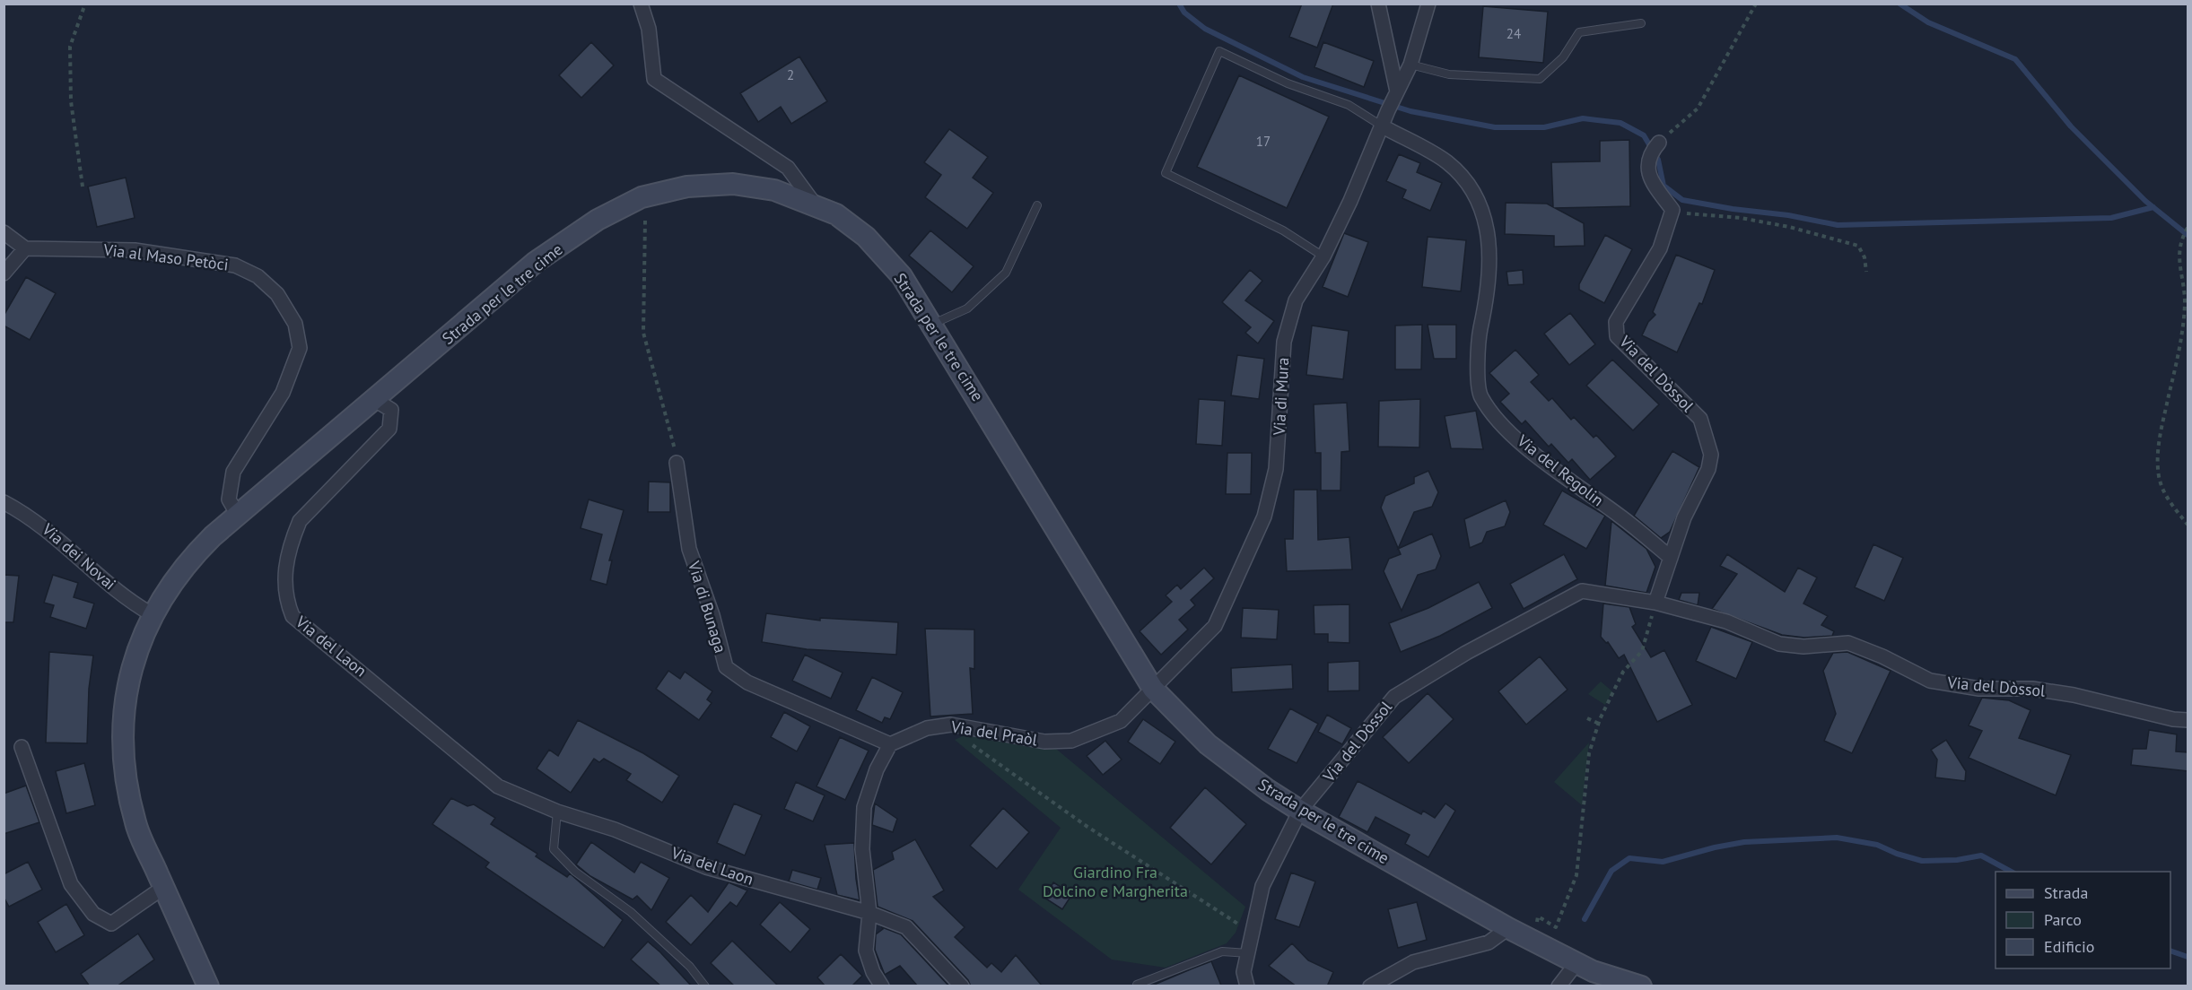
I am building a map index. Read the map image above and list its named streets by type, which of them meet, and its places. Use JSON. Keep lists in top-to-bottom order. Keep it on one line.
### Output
{"streets":{"main road":["Strada per le tre cime"],"street":["Via al Maso Petòci","Via del Dòssol","Via di Mura","Via del Regolin","Via dei Novai","Via di Bunaga","Via del Laon","Via del Praòl"]},"crossings":[["Via al Maso Petòci","Strada per le tre cime"],["Strada per le tre cime","Via del Dòssol"],["Strada per le tre cime","Via di Mura"],["Strada per le tre cime","Via dei Novai"],["Strada per le tre cime","Via del Laon"],["Strada per le tre cime","Via del Praòl"],["Via del Dòssol","Via del Regolin"],["Via di Mura","Via del Regolin"],["Via di Mura","Via del Praòl"],["Via di Bunaga","Via del Praòl"]],"parks":["Giardino Fra Dolcino e Margherita"],"house_numbers":["24","2","17"],"legend":["Strada","Parco","Edificio"]}
